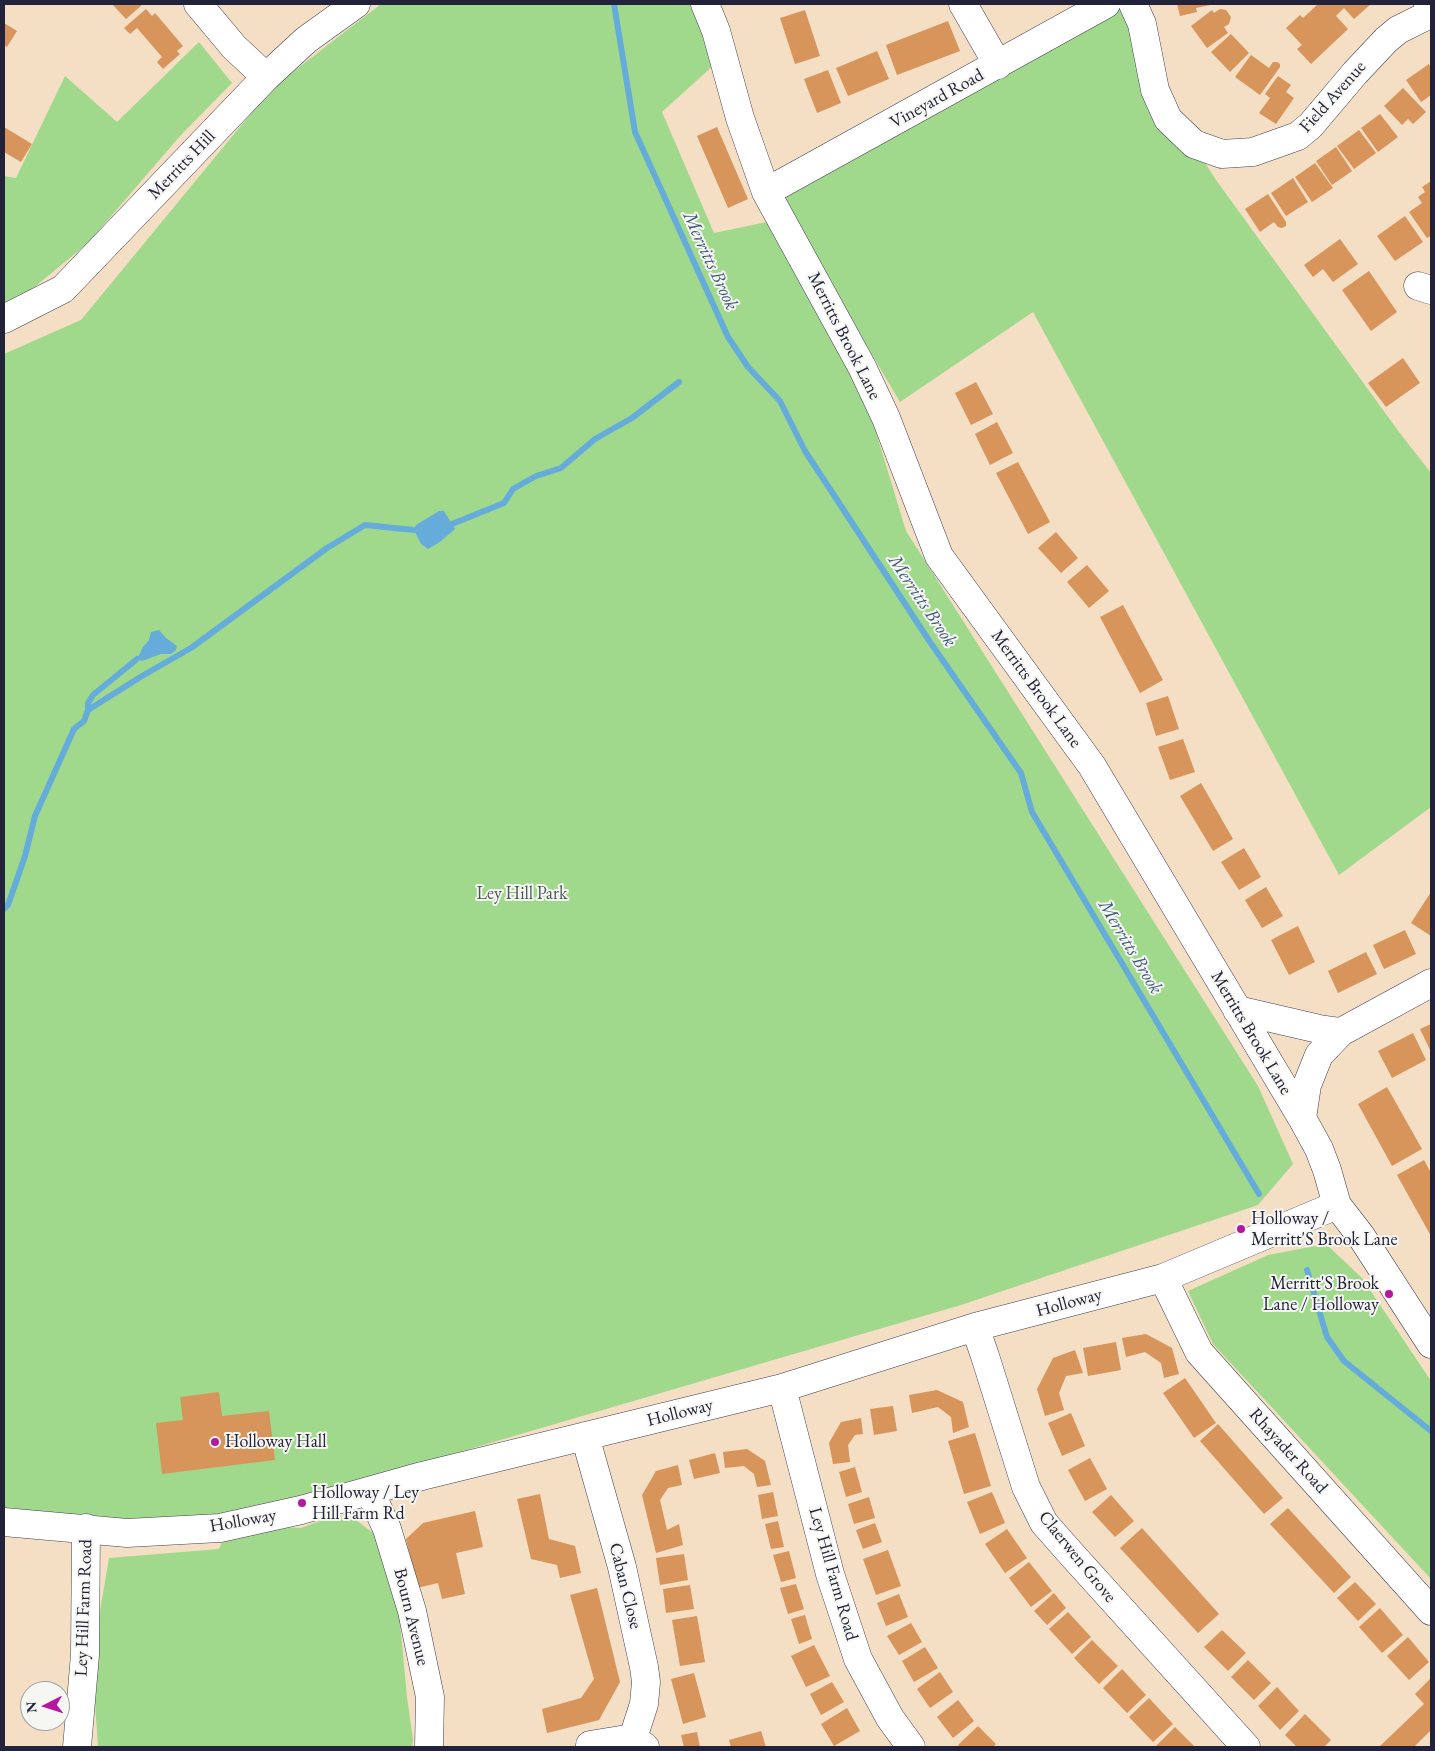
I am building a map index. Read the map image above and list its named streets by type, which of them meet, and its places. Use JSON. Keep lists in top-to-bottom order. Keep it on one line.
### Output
{"streets":{"street":["Field Avenue","Vineyard Road","Merritts Hill","Merritts Brook Lane","Holloway","Rhayader Road","Claerwen Grove","Ley Hill Farm Road","Caban Close","Bourn Avenue"]},"crossings":[["Vineyard Road","Merritts Brook Lane"],["Merritts Brook Lane","Holloway"],["Holloway","Rhayader Road"],["Holloway","Claerwen Grove"],["Holloway","Ley Hill Farm Road"],["Holloway","Caban Close"],["Holloway","Bourn Avenue"]],"water":["Merritts Brook"],"parks":["Ley Hill Park"],"places":["Holloway / Merritt'S Brook Lane","Merritt'S Brook Lane / Holloway","Holloway Hall","Holloway / Ley Hill Farm Rd"],"north":"left"}
